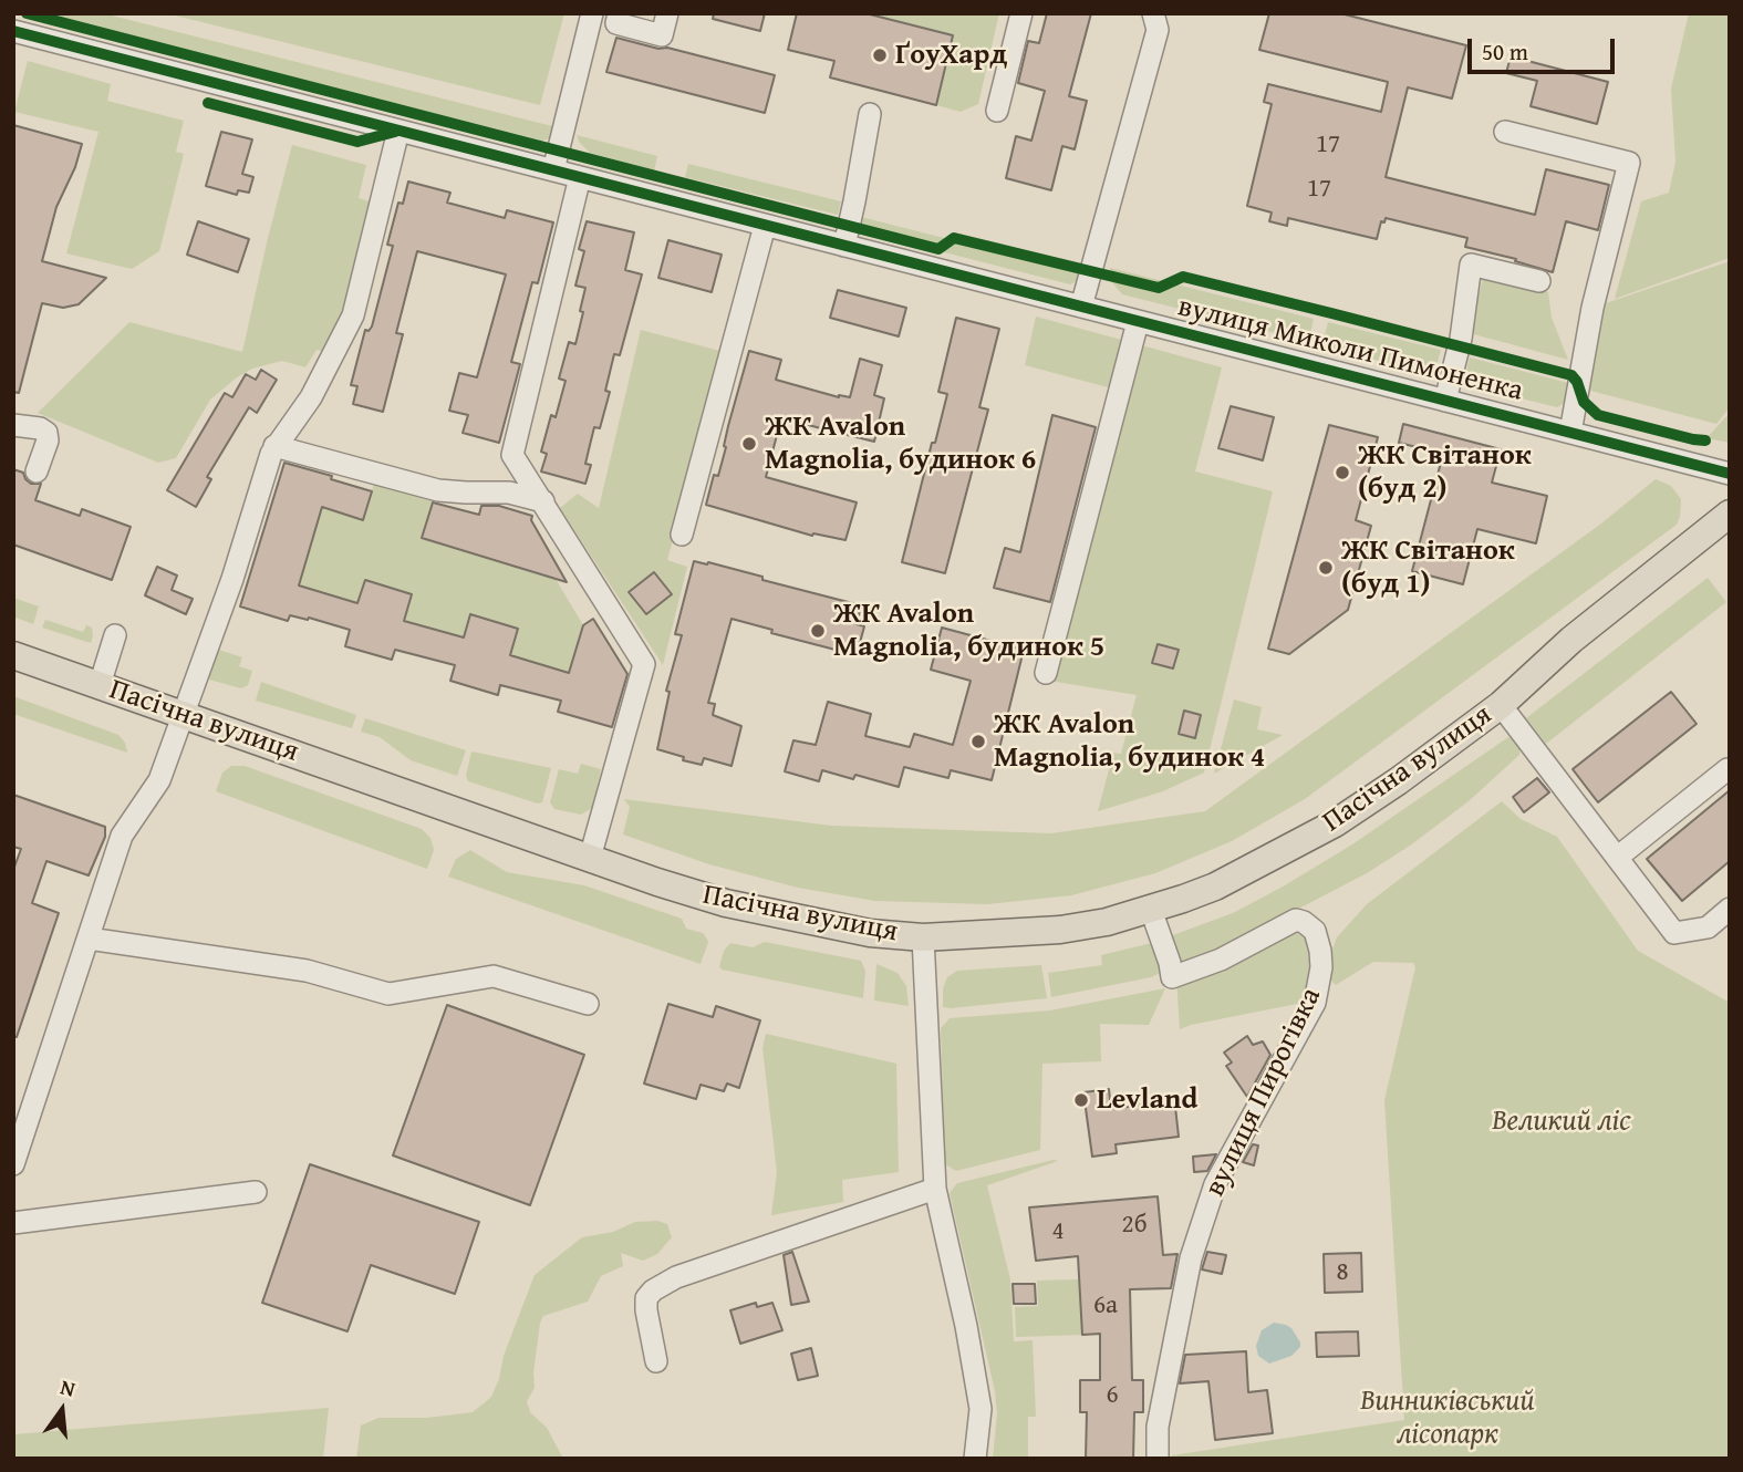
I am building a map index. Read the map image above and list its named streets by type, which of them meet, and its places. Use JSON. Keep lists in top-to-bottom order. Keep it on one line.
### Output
{"streets":{"main road":["Пасічна вулиця"],"street":["вулиця Миколи Пимоненка","вулиця Пирогівка"]},"crossings":[["Пасічна вулиця","вулиця Пирогівка"]],"parks":["Великий ліс","Винниківський лісопарк"],"places":["ҐоуХард","ЖК Avalon Magnolia, будинок 6","ЖК Світанок (буд 2)","ЖК Світанок (буд 1)","ЖК Avalon Magnolia, будинок 5","ЖК Avalon Magnolia, будинок 4","Levland"],"house_numbers":["17","17","2б","4","8","6а","6"],"scale_bar":"50 m","north":"top"}
